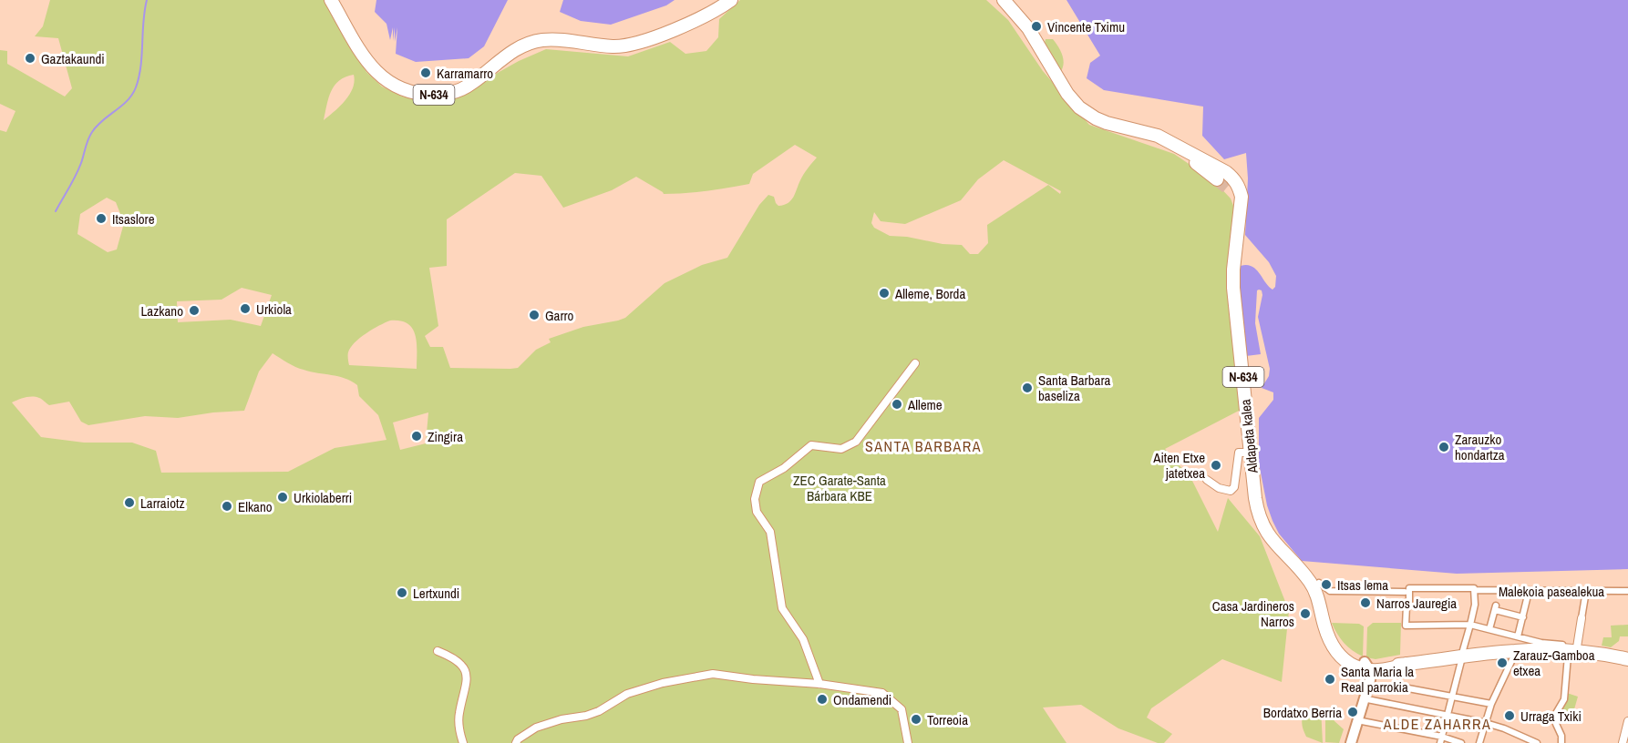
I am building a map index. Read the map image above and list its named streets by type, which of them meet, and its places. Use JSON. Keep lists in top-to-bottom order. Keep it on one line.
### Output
{"streets":{"highway":["N-634","Aldapeta kalea"],"street":["Malekoia pasealekua"]},"crossings":[["N-634","Aldapeta kalea"]],"districts":["SANTA BARBARA","ALDE ZAHARRA"],"parks":["ZEC Garate-Santa Bárbara KBE"],"places":["Vincente Tximu","Gaztakaundi","Karramarro","Itsaslore","Alleme, Borda","Urkiola","Lazkano","Garro","Santa Barbara baseliza","Alleme","Zingira","Zarauzko hondartza","Aiten Etxe jatetxea","Urkiolaberri","Larraiotz","Elkano","Itsas lema","Lertxundi","Narros Jauregia","Casa Jardineros Narros","Zarauz-Gamboa etxea","Santa Maria la Real parrokia","Ondamendi","Bordatxo Berria","Urraga Txiki","Torreoia"]}
